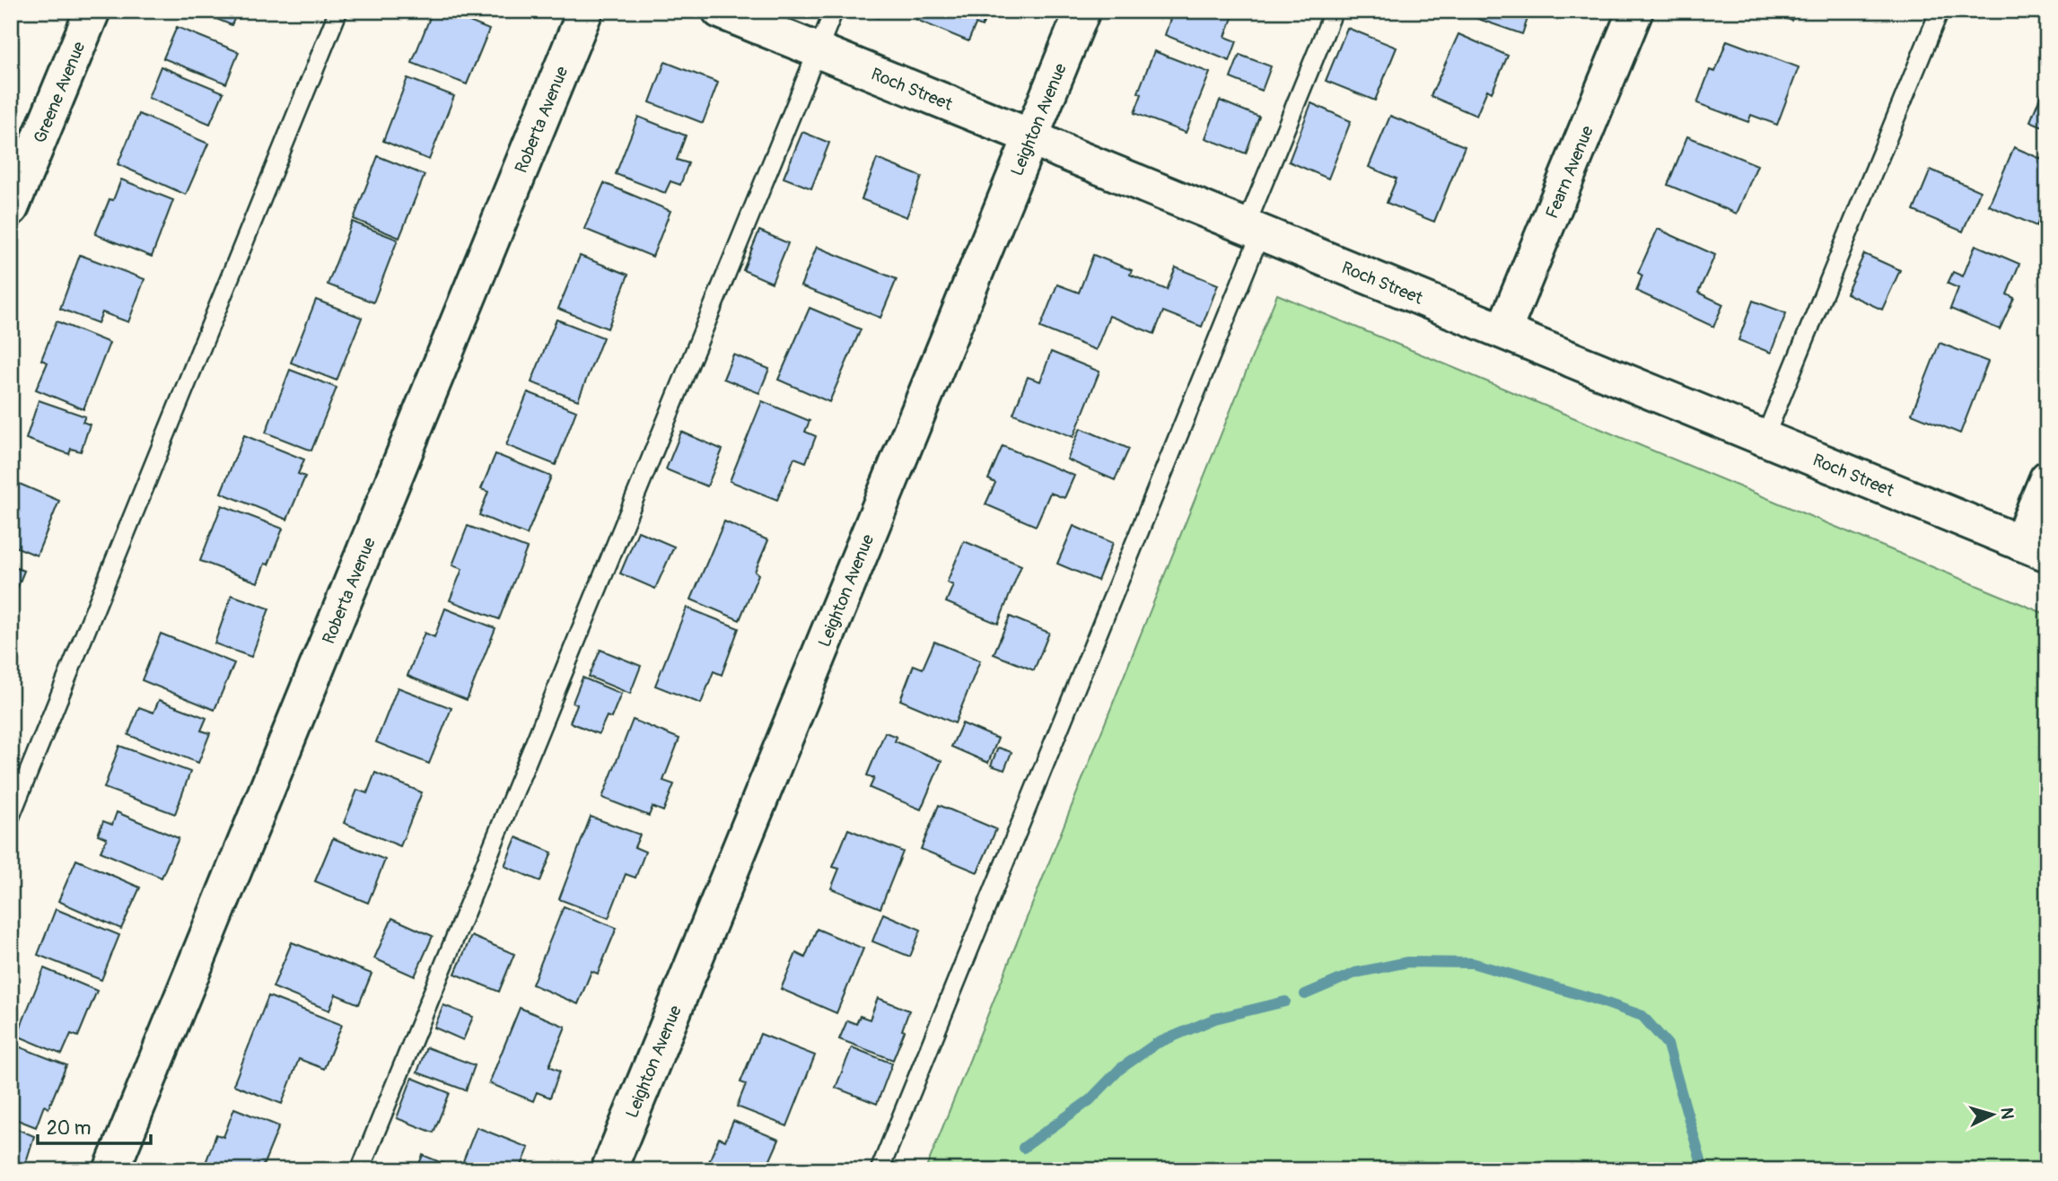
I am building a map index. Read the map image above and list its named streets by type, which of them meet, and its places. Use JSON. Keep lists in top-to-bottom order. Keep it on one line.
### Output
{"streets":{"street":["Roch Street","Greene Avenue","Roberta Avenue","Leighton Avenue","Fearn Avenue"]},"crossings":[["Roch Street","Leighton Avenue"],["Roch Street","Fearn Avenue"]],"scale_bar":"20 m","north":"right"}
